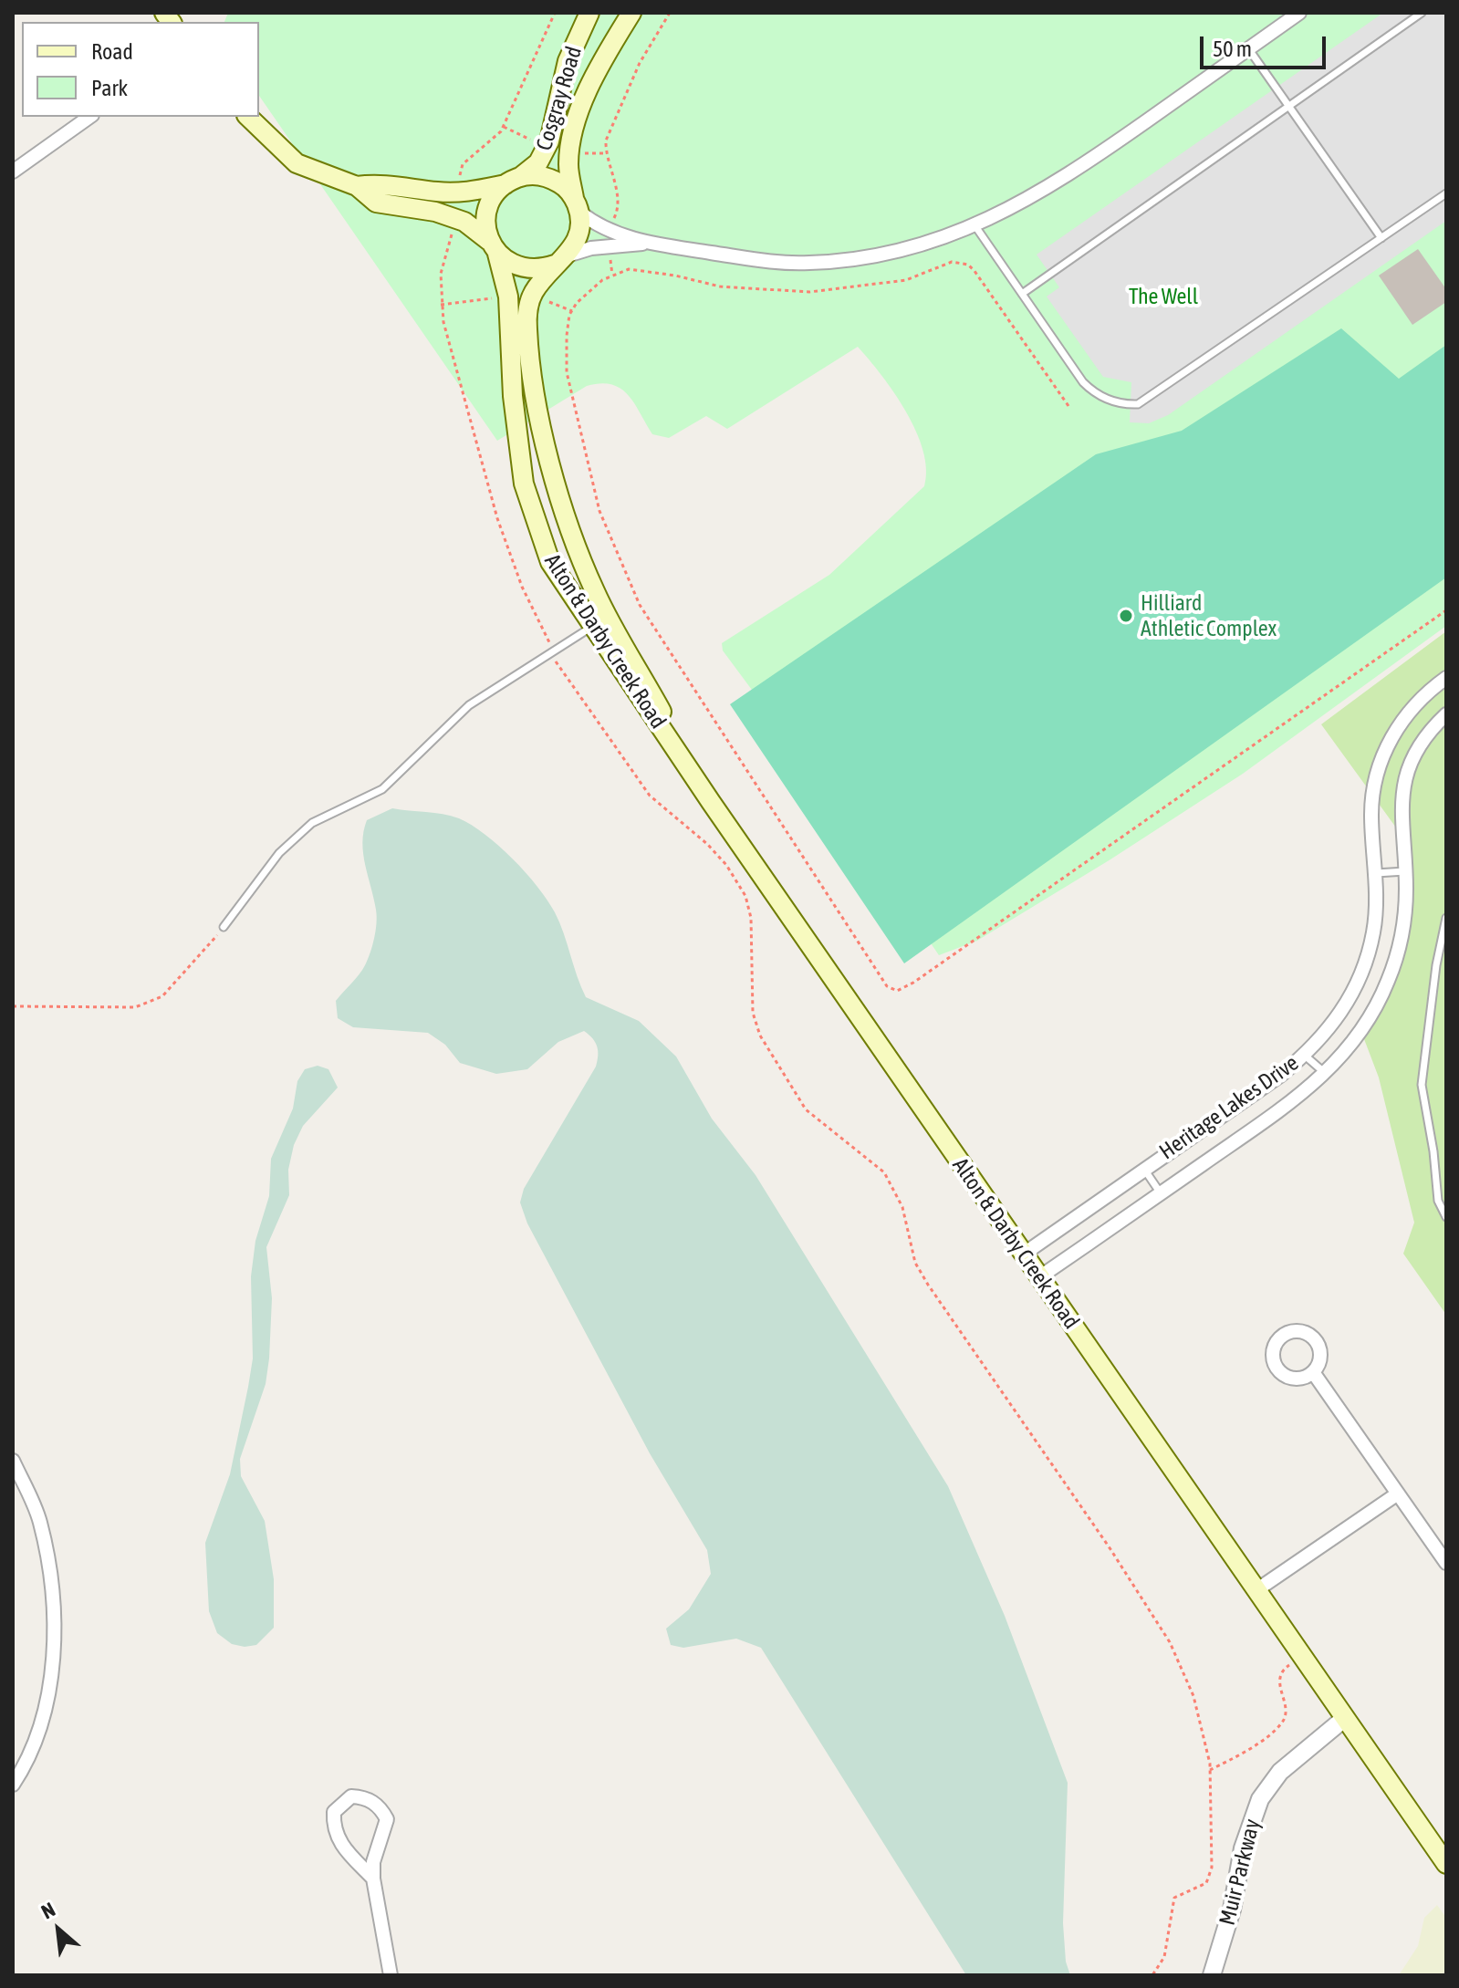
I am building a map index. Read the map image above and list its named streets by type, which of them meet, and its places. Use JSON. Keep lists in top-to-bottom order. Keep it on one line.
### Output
{"streets":{"main road":["Cosgray Road","Alton & Darby Creek Road"],"street":["Heritage Lakes Drive","Muir Parkway"]},"crossings":[["Cosgray Road","Alton & Darby Creek Road"],["Alton & Darby Creek Road","Heritage Lakes Drive"],["Alton & Darby Creek Road","Muir Parkway"]],"parks":["The Well"],"places":["Hilliard Athletic Complex"],"legend":["Road","Park"],"scale_bar":"50 m","north":"top left"}
